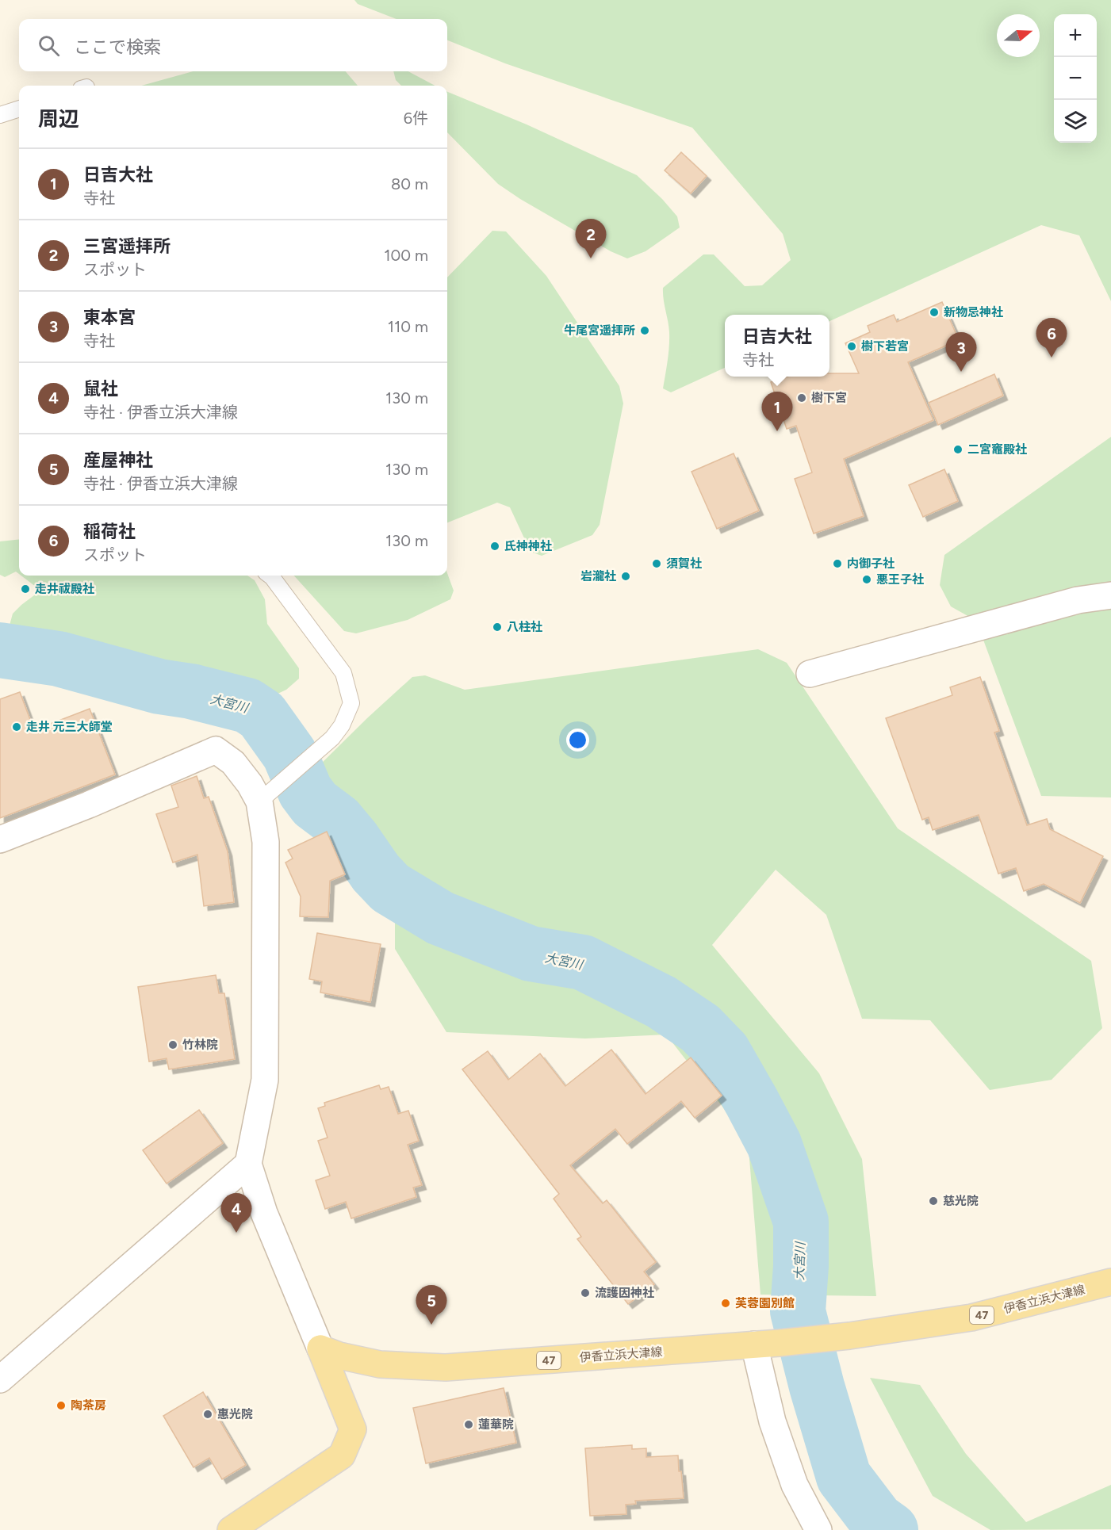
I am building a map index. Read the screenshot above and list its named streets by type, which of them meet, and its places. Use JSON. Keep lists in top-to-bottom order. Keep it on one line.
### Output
{"streets":{"main road":["伊香立浜大津線","47"]},"water":["大宮川"],"places":["新物忌神社","牛尾宮遥拝所","樹下若宮","樹下宮","二宮竈殿社","氏神神社","須賀社","内御子社","岩瀧社","悪王子社","走井祓殿社","八柱社","走井 元三大師堂","竹林院","慈光院","流護因神社","芙蓉園別館","陶茶房","惠光院","蓮華院"],"north":"right","page":{"map_buttons":["+","−"],"search":"ここで検索","heading":["周辺","6件"],"list":[{"mark":"1","name":"日吉大社","note":"寺社","value":"80 m"},{"mark":"2","name":"三宮遥拝所","note":"スポット","value":"100 m"},{"mark":"3","name":"東本宮","note":"寺社","value":"110 m"},{"mark":"4","name":"鼠社","note":"寺社 · 伊香立浜大津線","value":"130 m"},{"mark":"5","name":"産屋神社","note":"寺社 · 伊香立浜大津線","value":"130 m"},{"mark":"6","name":"稲荷社","note":"スポット","value":"130 m"}],"pins":["2","6","3","1","4","5"],"popup":["日吉大社","寺社"]}}
